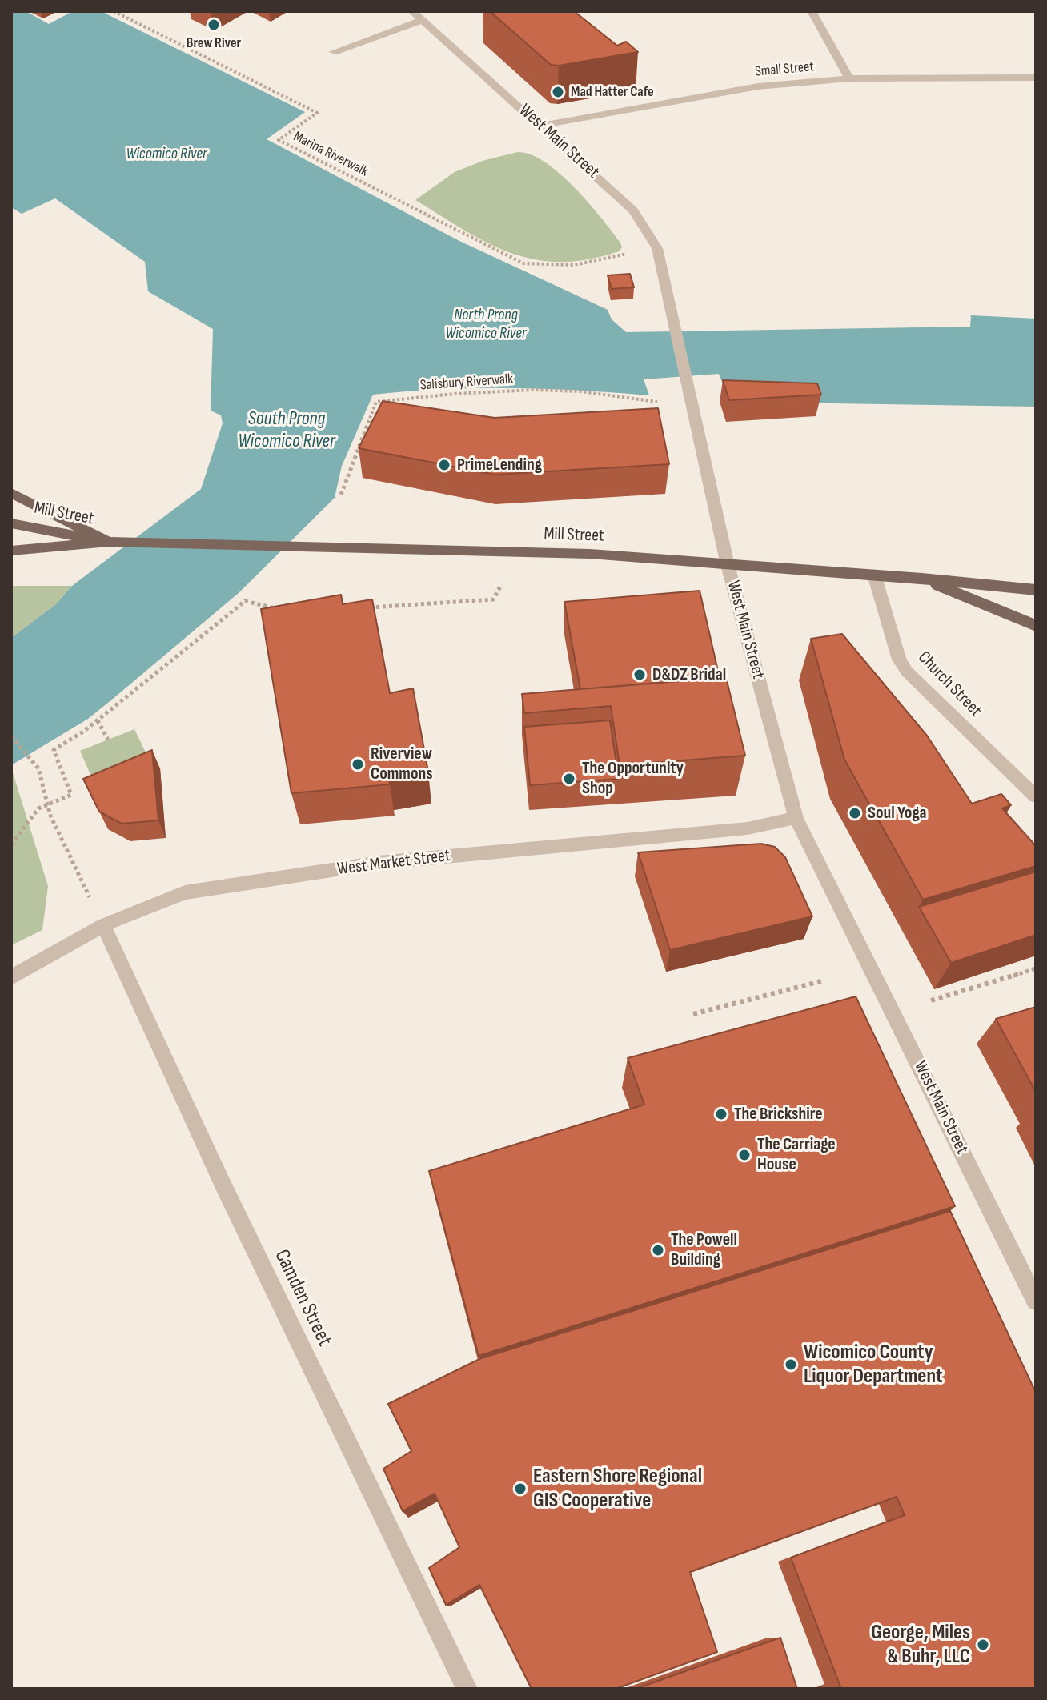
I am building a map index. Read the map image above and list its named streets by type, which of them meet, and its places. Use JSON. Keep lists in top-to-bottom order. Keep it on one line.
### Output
{"streets":{"main road":["Mill Street"],"street":["Small Street","West Main Street","Church Street","West Market Street","Camden Street"],"path":["Marina Riverwalk","Salisbury Riverwalk"]},"crossings":[["Small Street","West Main Street"],["West Main Street","Mill Street"],["West Main Street","West Market Street"],["Mill Street","Church Street"],["West Market Street","Camden Street"]],"water":["Wicomico River","North Prong Wicomico River","South Prong Wicomico River"],"places":["Brew River","Mad Hatter Cafe","PrimeLending","D&DZ Bridal","Riverview Commons","The Opportunity Shop","Soul Yoga","The Brickshire","The Carriage House","The Powell Building","Wicomico County Liquor Department","Eastern Shore Regional GIS Cooperative","George, Miles & Buhr, LLC"]}
